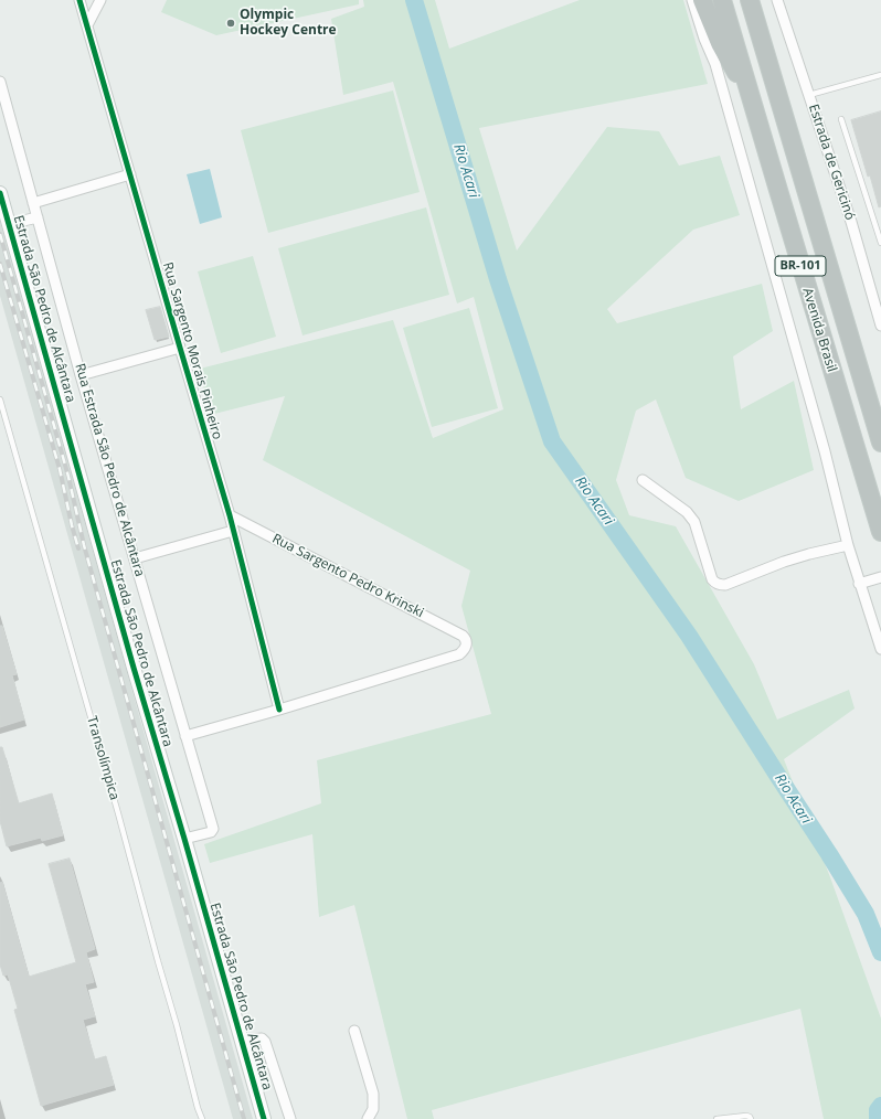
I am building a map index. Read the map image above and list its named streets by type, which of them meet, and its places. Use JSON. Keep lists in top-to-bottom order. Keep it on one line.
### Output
{"streets":{"highway":["BR-101","Avenida Brasil"],"street":["Estrada de Gericinó","Estrada São Pedro de Alcântara","Rua Sargento Morais Pinheiro","Rua Estrada São Pedro de Alcântara","Rua Sargento Pedro Krinski"],"lane":["Transolímpica"]},"crossings":[["Estrada São Pedro de Alcântara","Rua Estrada São Pedro de Alcântara"],["Rua Sargento Morais Pinheiro","Rua Sargento Pedro Krinski"]],"water":["Rio Acari"],"places":["Olympic Hockey Centre"]}
